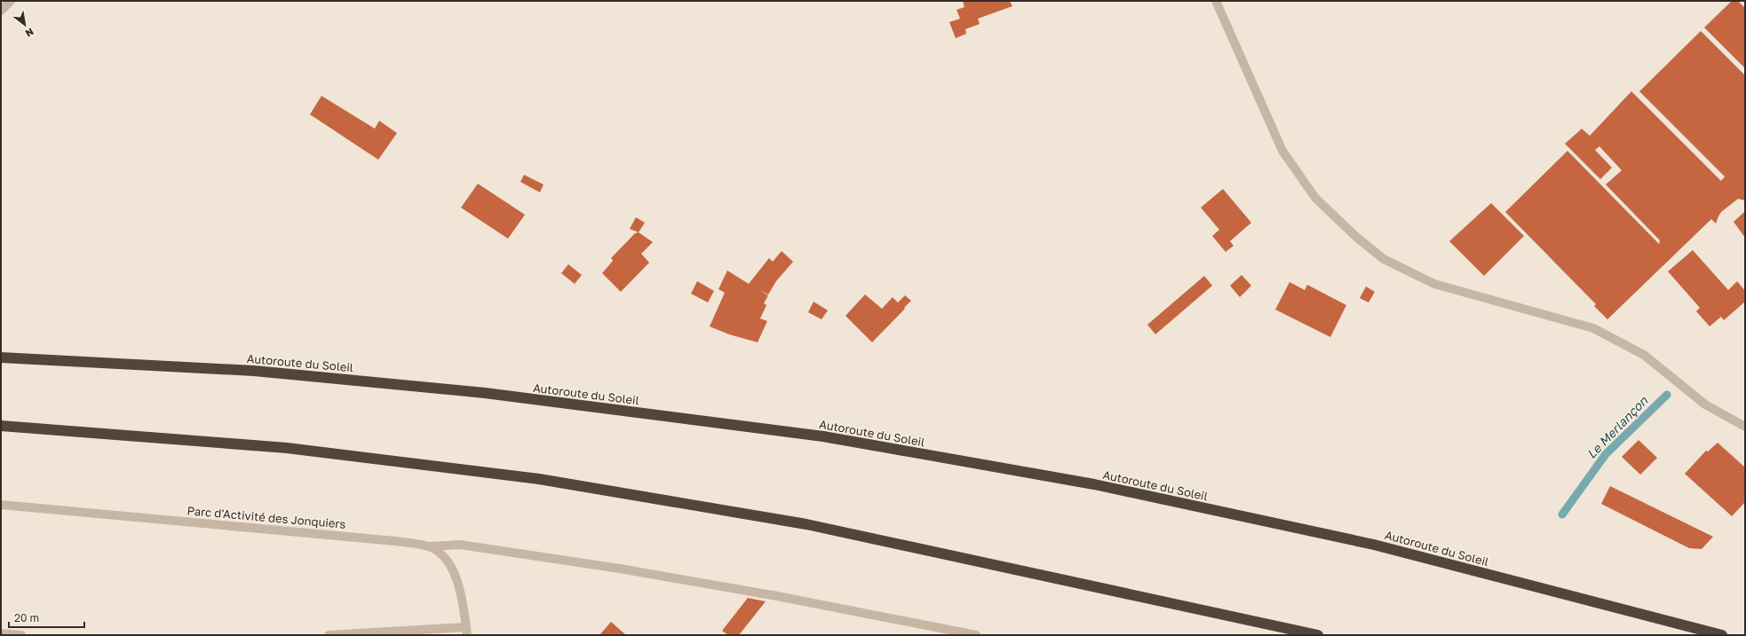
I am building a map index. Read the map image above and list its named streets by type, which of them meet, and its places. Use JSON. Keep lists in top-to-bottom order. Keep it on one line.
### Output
{"streets":{"highway":["Autoroute du Soleil"],"street":["Parc d'Activité des Jonquiers"]},"water":["Le Merlançon"],"scale_bar":"20 m","north":"bottom right"}
